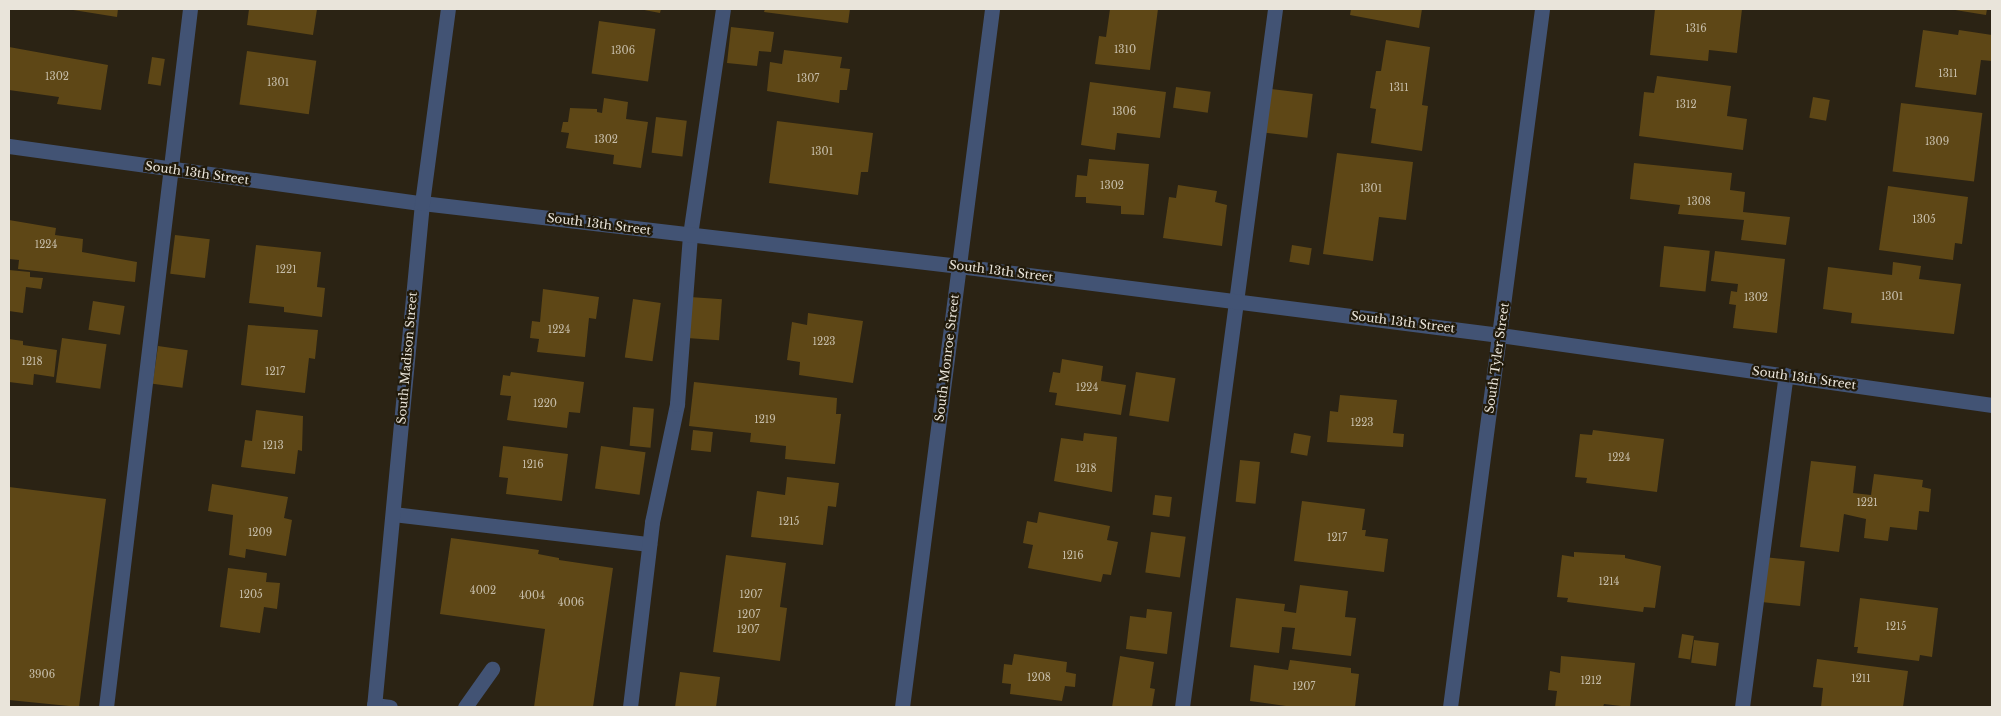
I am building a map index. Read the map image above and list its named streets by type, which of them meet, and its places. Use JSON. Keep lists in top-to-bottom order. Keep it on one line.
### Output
{"streets":{"street":["South 13th Street","South Madison Street","South Monroe Street","South Tyler Street"]},"crossings":[["South 13th Street","South Madison Street"],["South 13th Street","South Monroe Street"],["South 13th Street","South Tyler Street"]],"house_numbers":["1316","1310","1306","1311","1302","1307","1301","1311","1312","1306","1302","1309","1301","1302","1301","1308","1305","1224","1221","1301","1302","1224","1223","1218","1217","1224","1220","1219","1223","1213","1224","1216","1218","1221","1215","1209","1217","1216","1214","4002","1205","1207","4004","4006","1207","1215","1207","3906","1208","1211","1212","1207"]}
